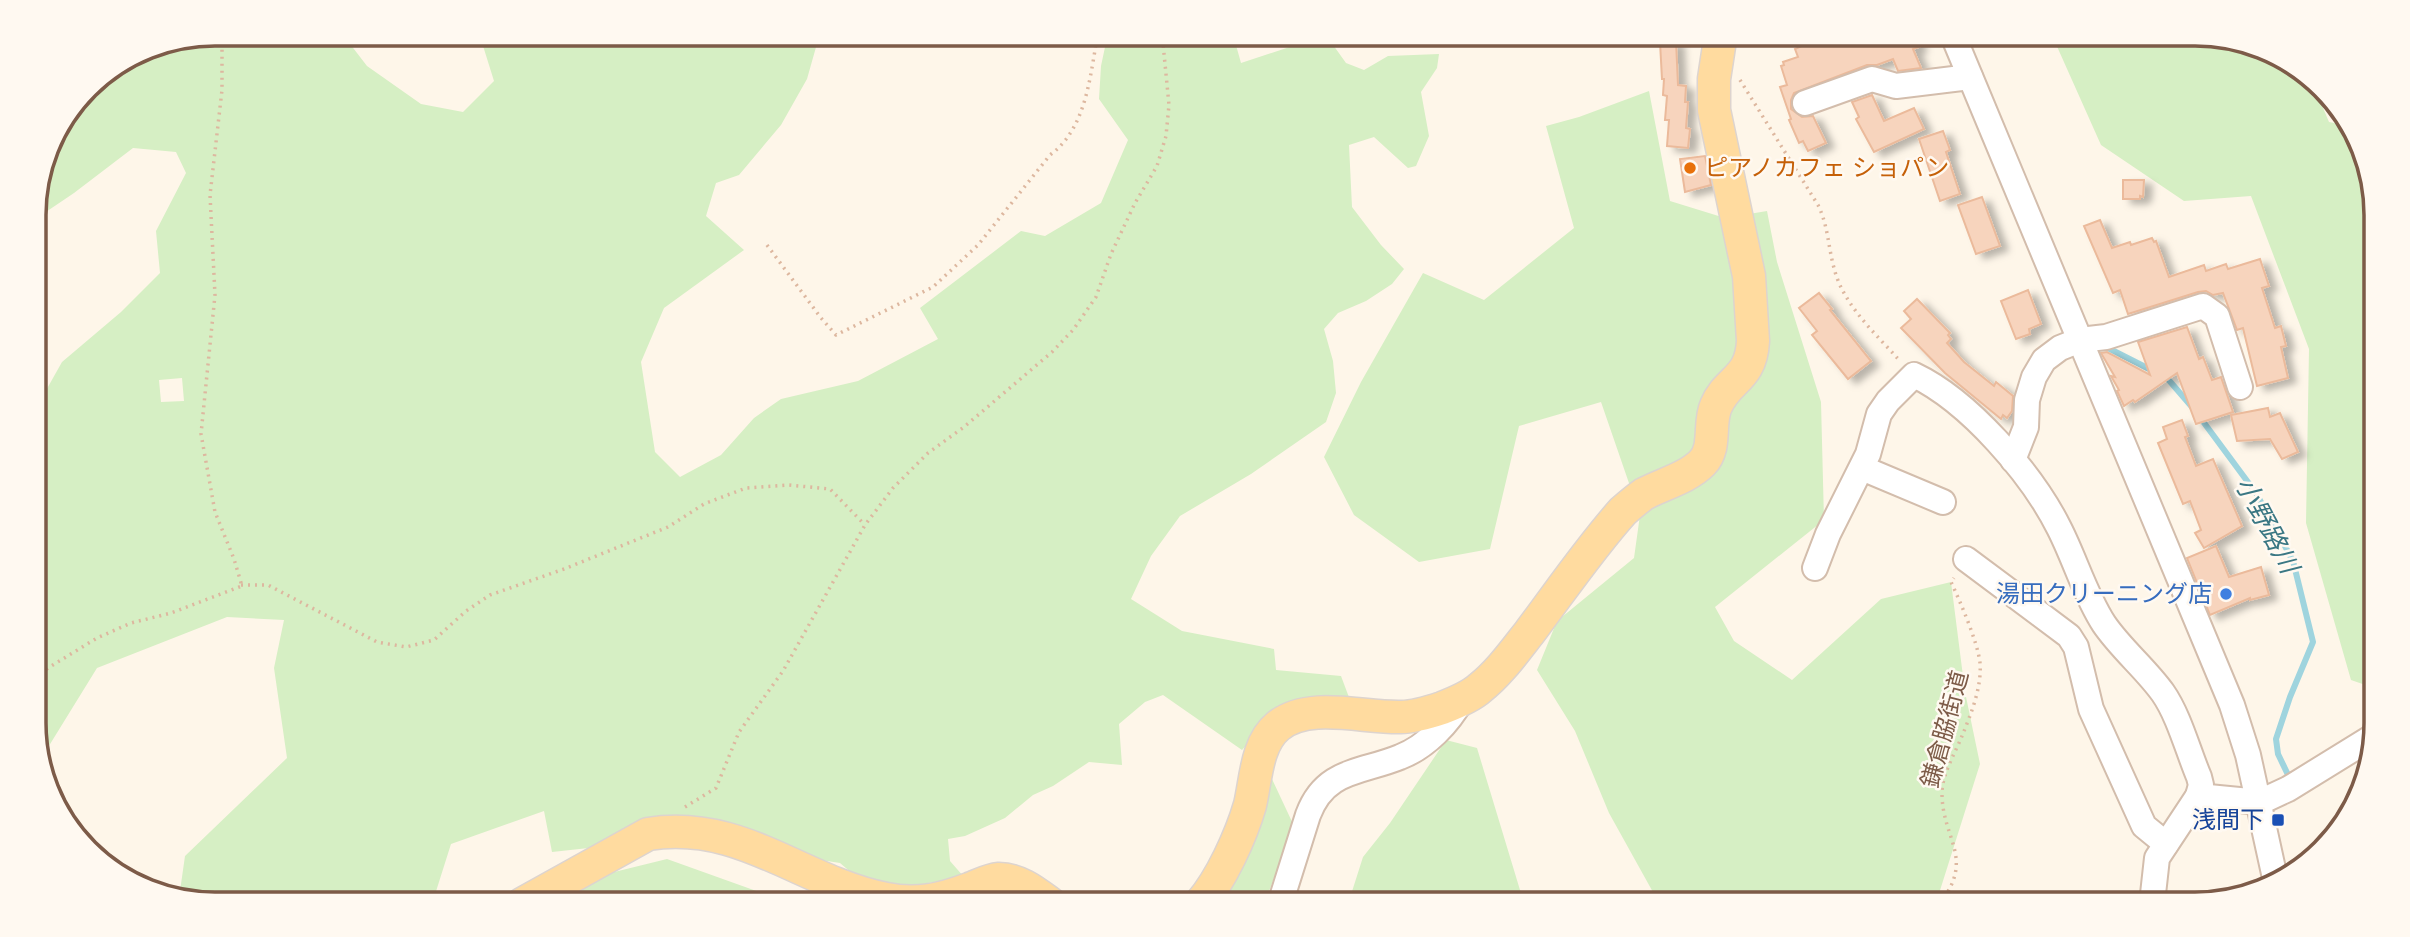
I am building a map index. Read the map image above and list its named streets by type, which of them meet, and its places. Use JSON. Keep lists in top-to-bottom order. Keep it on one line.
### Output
{"streets":{"path":["鎌倉脇街道"]},"water":["小野路川"],"places":{"other":["ピアノカフェ ショパン","湯田クリーニング店"],"transit":["浅間下"]}}
